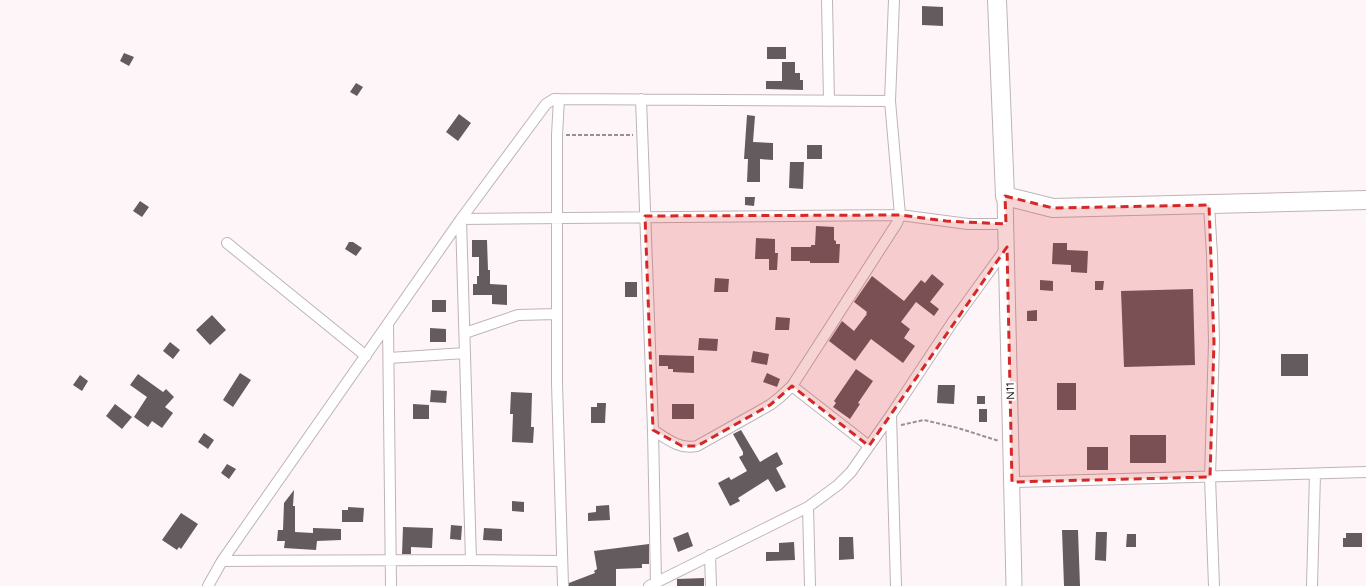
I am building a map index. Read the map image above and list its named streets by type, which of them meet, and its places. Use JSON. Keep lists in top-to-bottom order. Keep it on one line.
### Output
{"streets":{"main road":["N11"]}}
